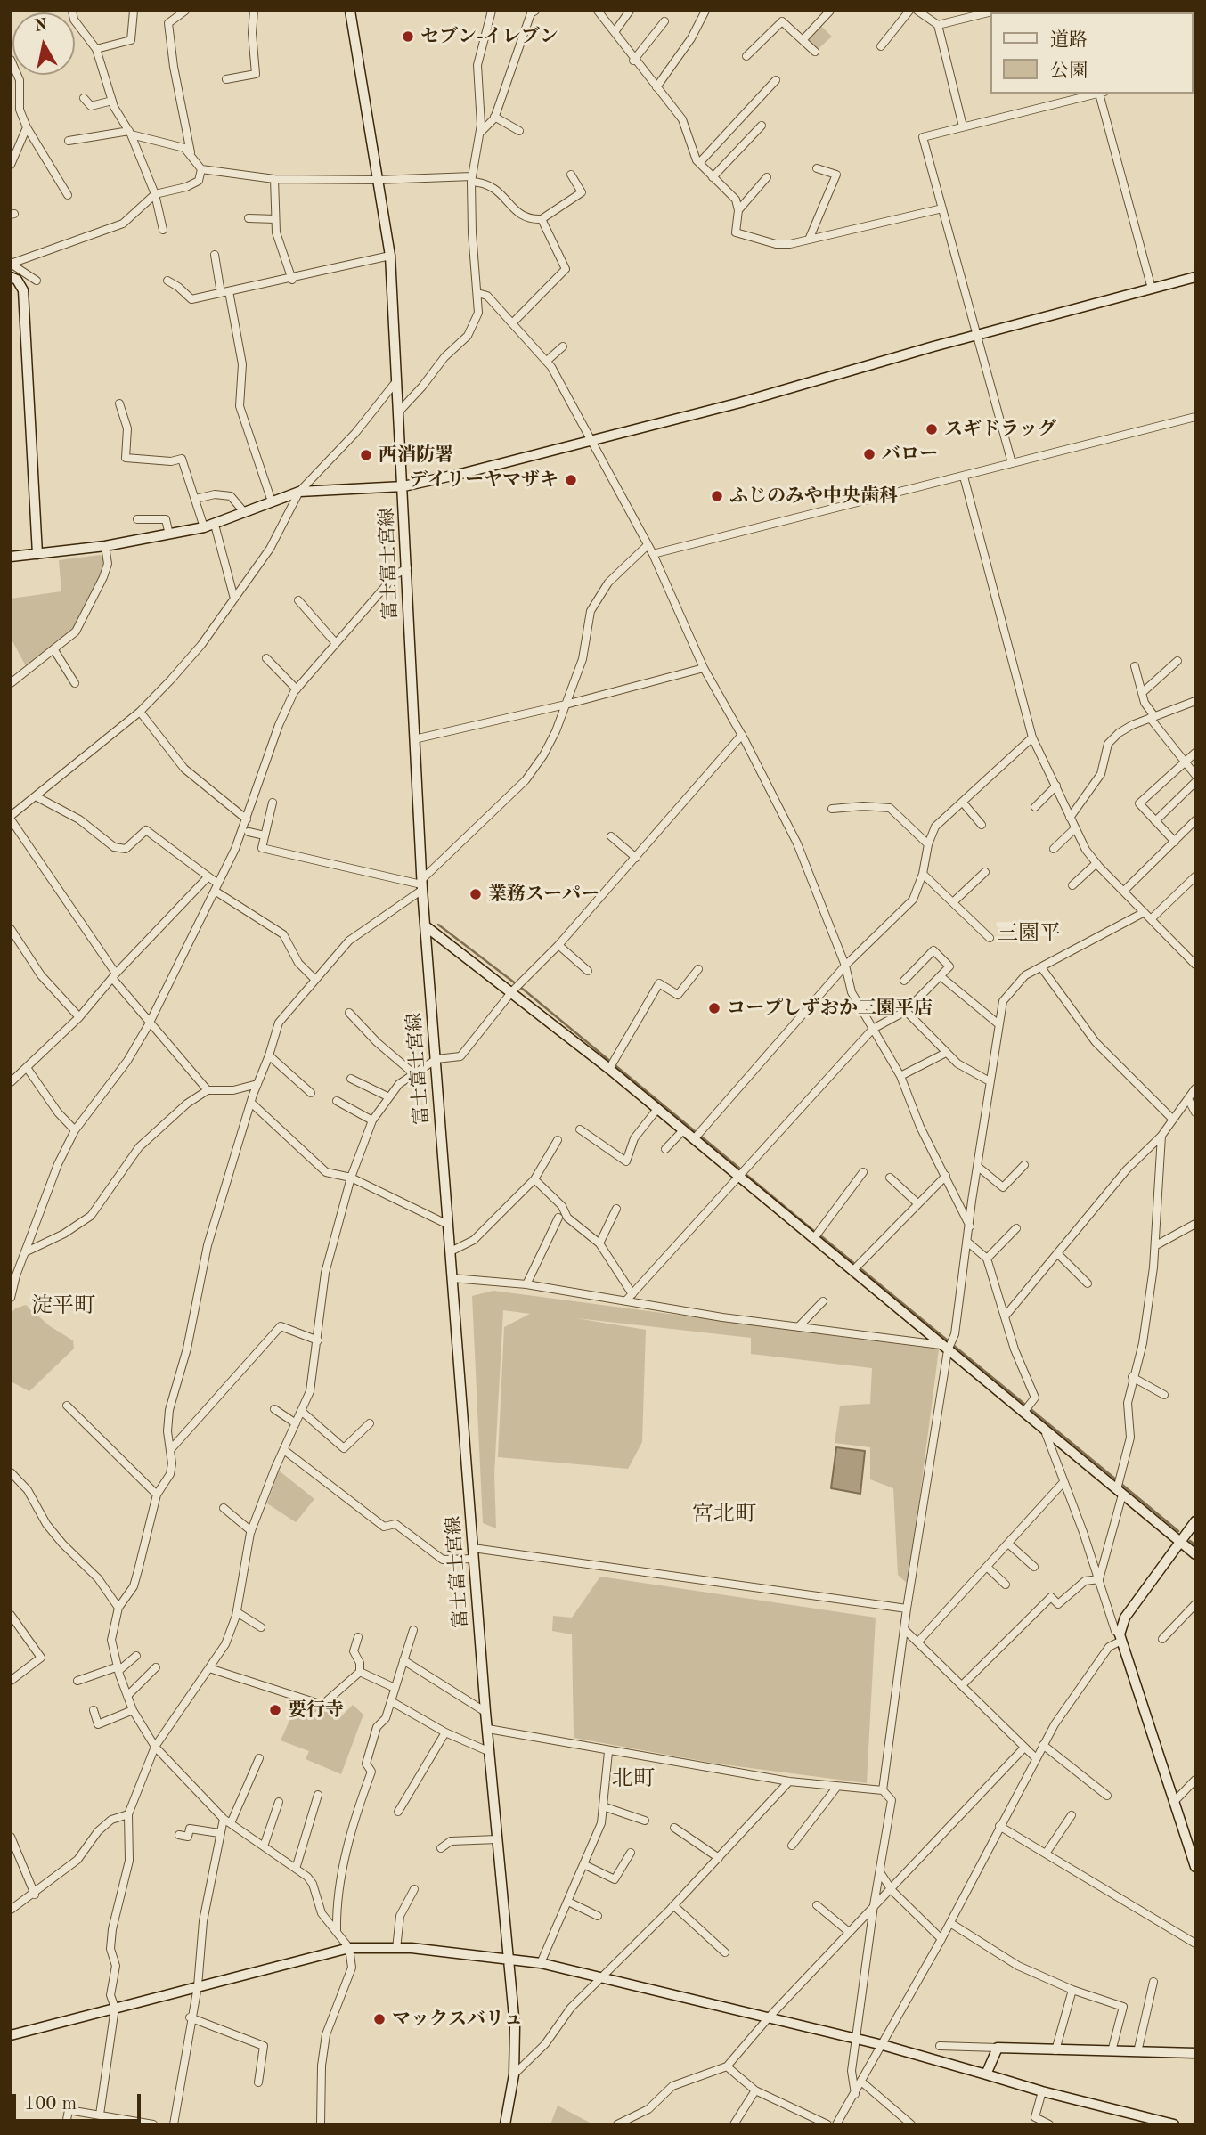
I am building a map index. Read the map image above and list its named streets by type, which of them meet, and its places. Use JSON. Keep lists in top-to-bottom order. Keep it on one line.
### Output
{"streets":{"street":["富士富士宮線"]},"districts":["三園平","淀平町","宮北町","北町"],"places":["セブン-イレブン","スギドラッグ","バロー","西消防署","デイリーヤマザキ","ふじのみや中央歯科","業務スーパー","コープしずおか三園平店","要行寺","マックスバリュ"],"legend":["道路","公園"],"scale_bar":"100 m","north":"top"}
